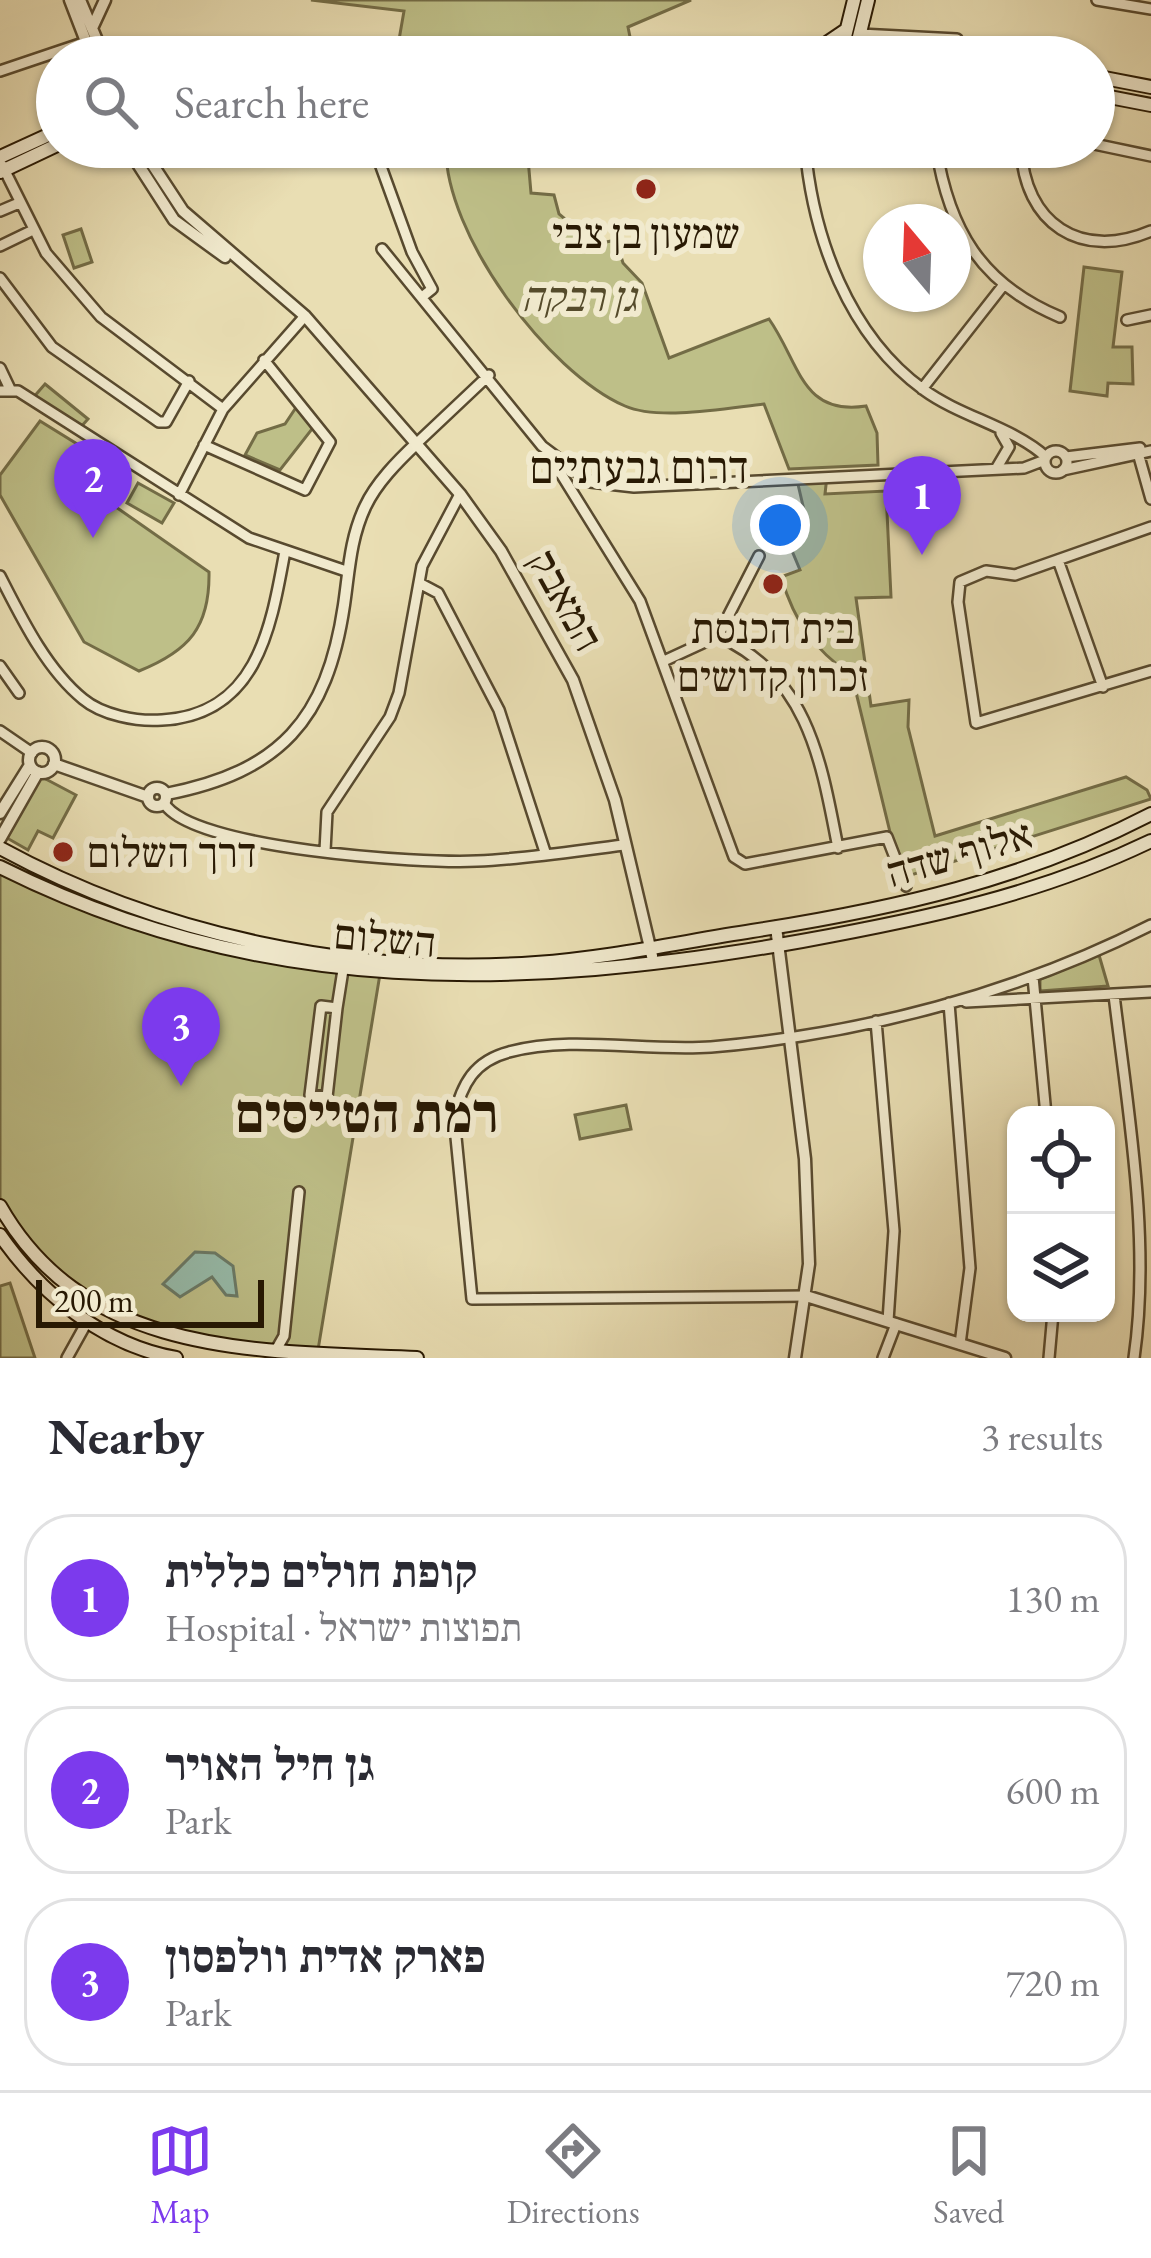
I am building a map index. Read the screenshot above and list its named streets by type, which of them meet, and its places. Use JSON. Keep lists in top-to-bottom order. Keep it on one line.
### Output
{"streets":{"main road":["אלוף שדה","השלום"],"street":["המאבק"]},"crossings":[["המאבק","השלום"],["אלוף שדה","השלום"]],"districts":["דרום גבעתיים","רמת הטייסים"],"parks":["גן רבקה"],"places":["שמעון בן צבי","בית הכנסת זכרון קדושים","דרך השלום"],"scale_bar":"200 m","north":"top","page":{"search":"Search here","pins":["2","1","3"],"scale":"200 m","heading":["Nearby","3 results"],"list":[{"mark":"1","name":"קופת חולים כללית","note":"Hospital · תפוצות ישראל","value":"130 m"},{"mark":"2","name":"גן חיל האויר","note":"Park","value":"600 m"},{"mark":"3","name":"פארק אדית וולפסון","note":"Park","value":"720 m"}],"nav":["Map","Directions","Saved"]}}
